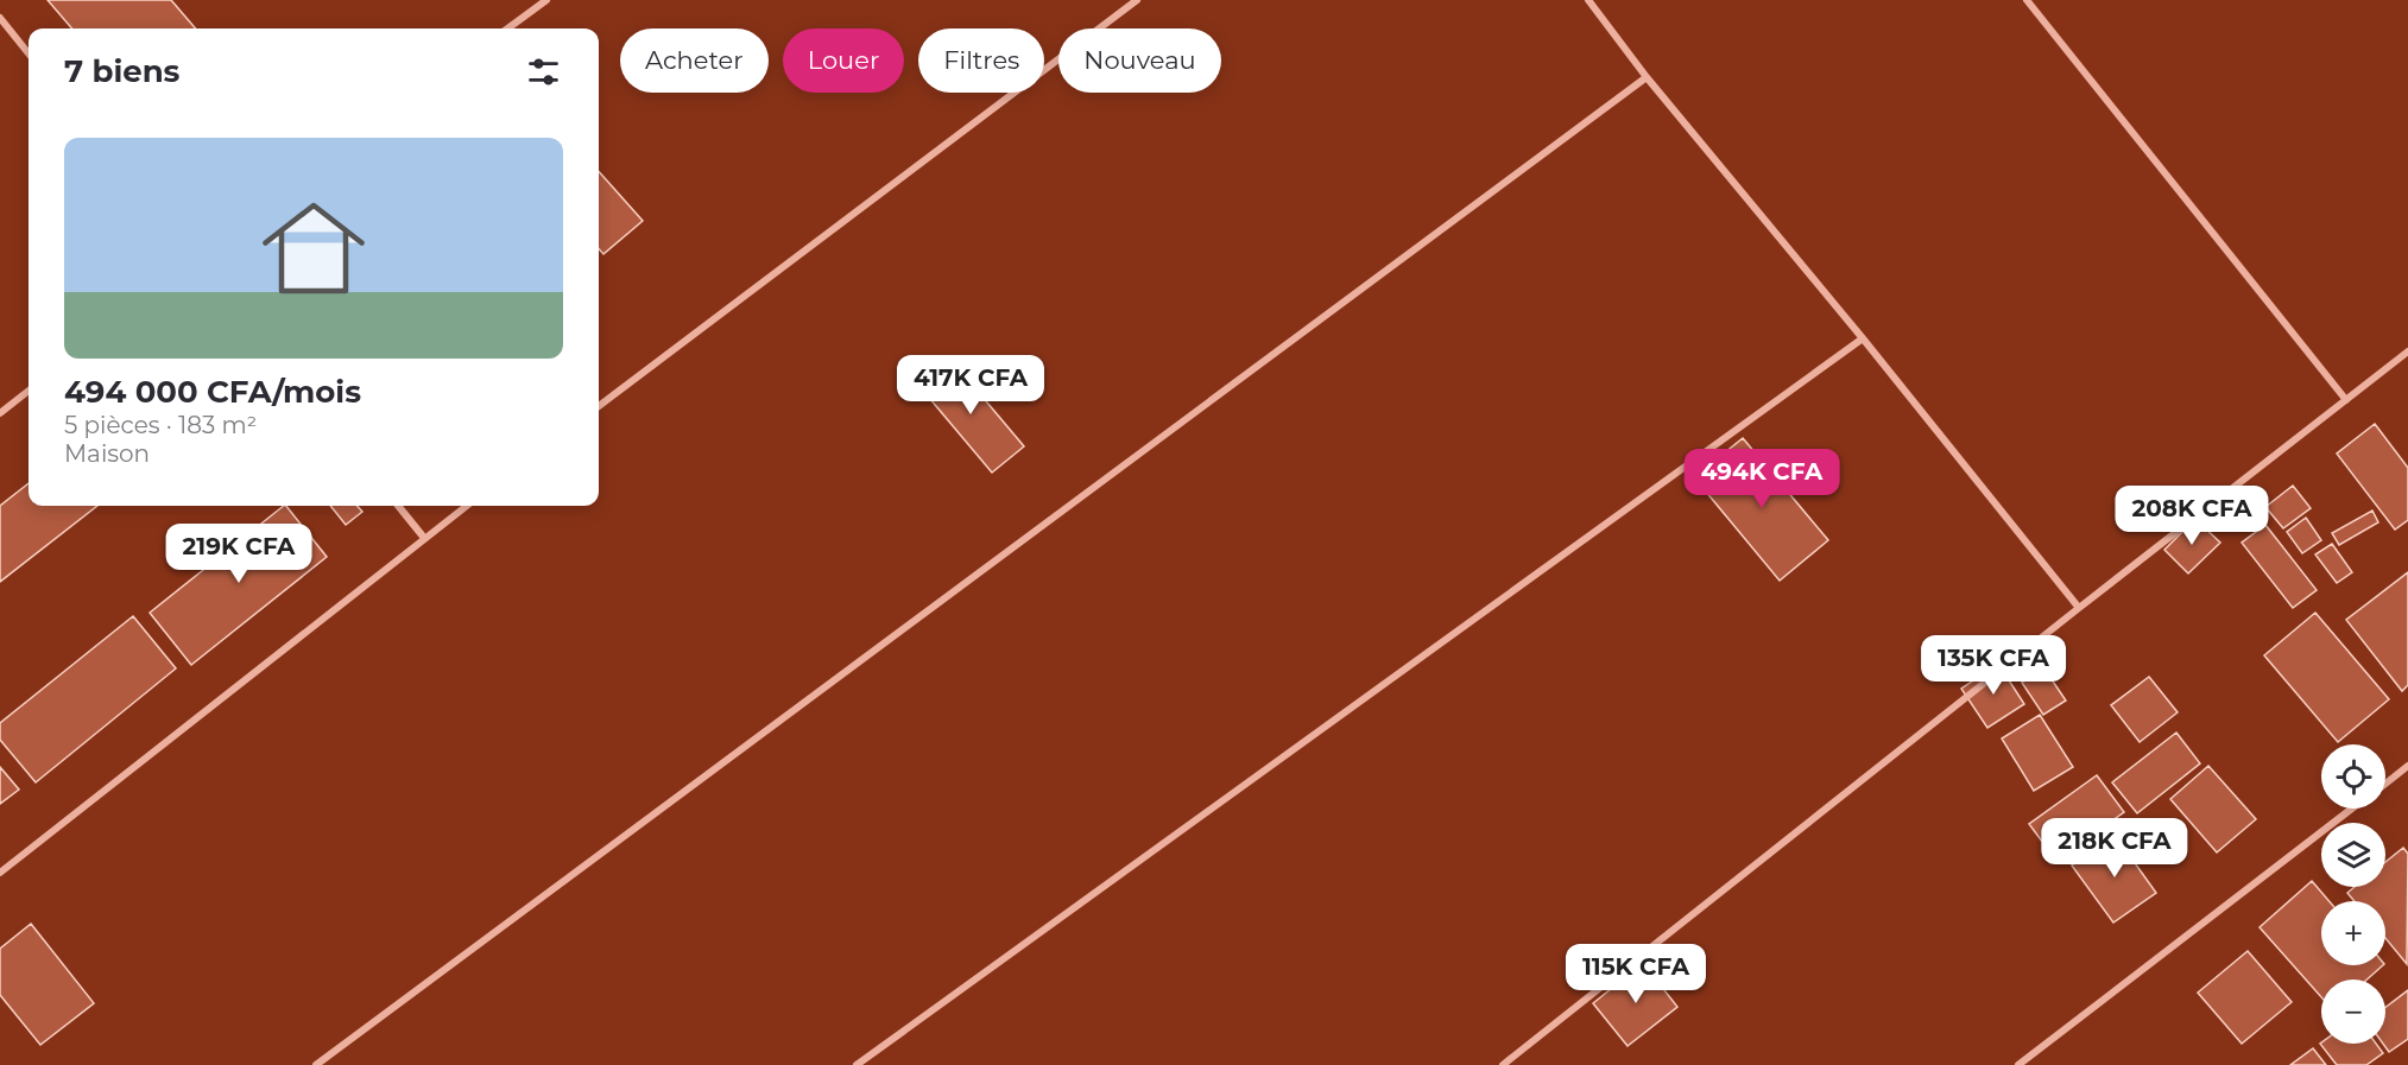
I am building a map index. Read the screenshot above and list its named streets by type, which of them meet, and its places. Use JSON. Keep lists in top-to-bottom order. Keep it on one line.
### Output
{"page":{"chip":["Acheter","Louer","Filtres","Nouveau"],"heading":"7 biens","list":[{"name":"494 000 CFA/mois","note":"5 pièces · 183 m² · Maison"}],"price":["417K CFA","494K CFA","208K CFA","219K CFA","135K CFA","218K CFA","115K CFA"],"map_buttons":["+","−"]}}
